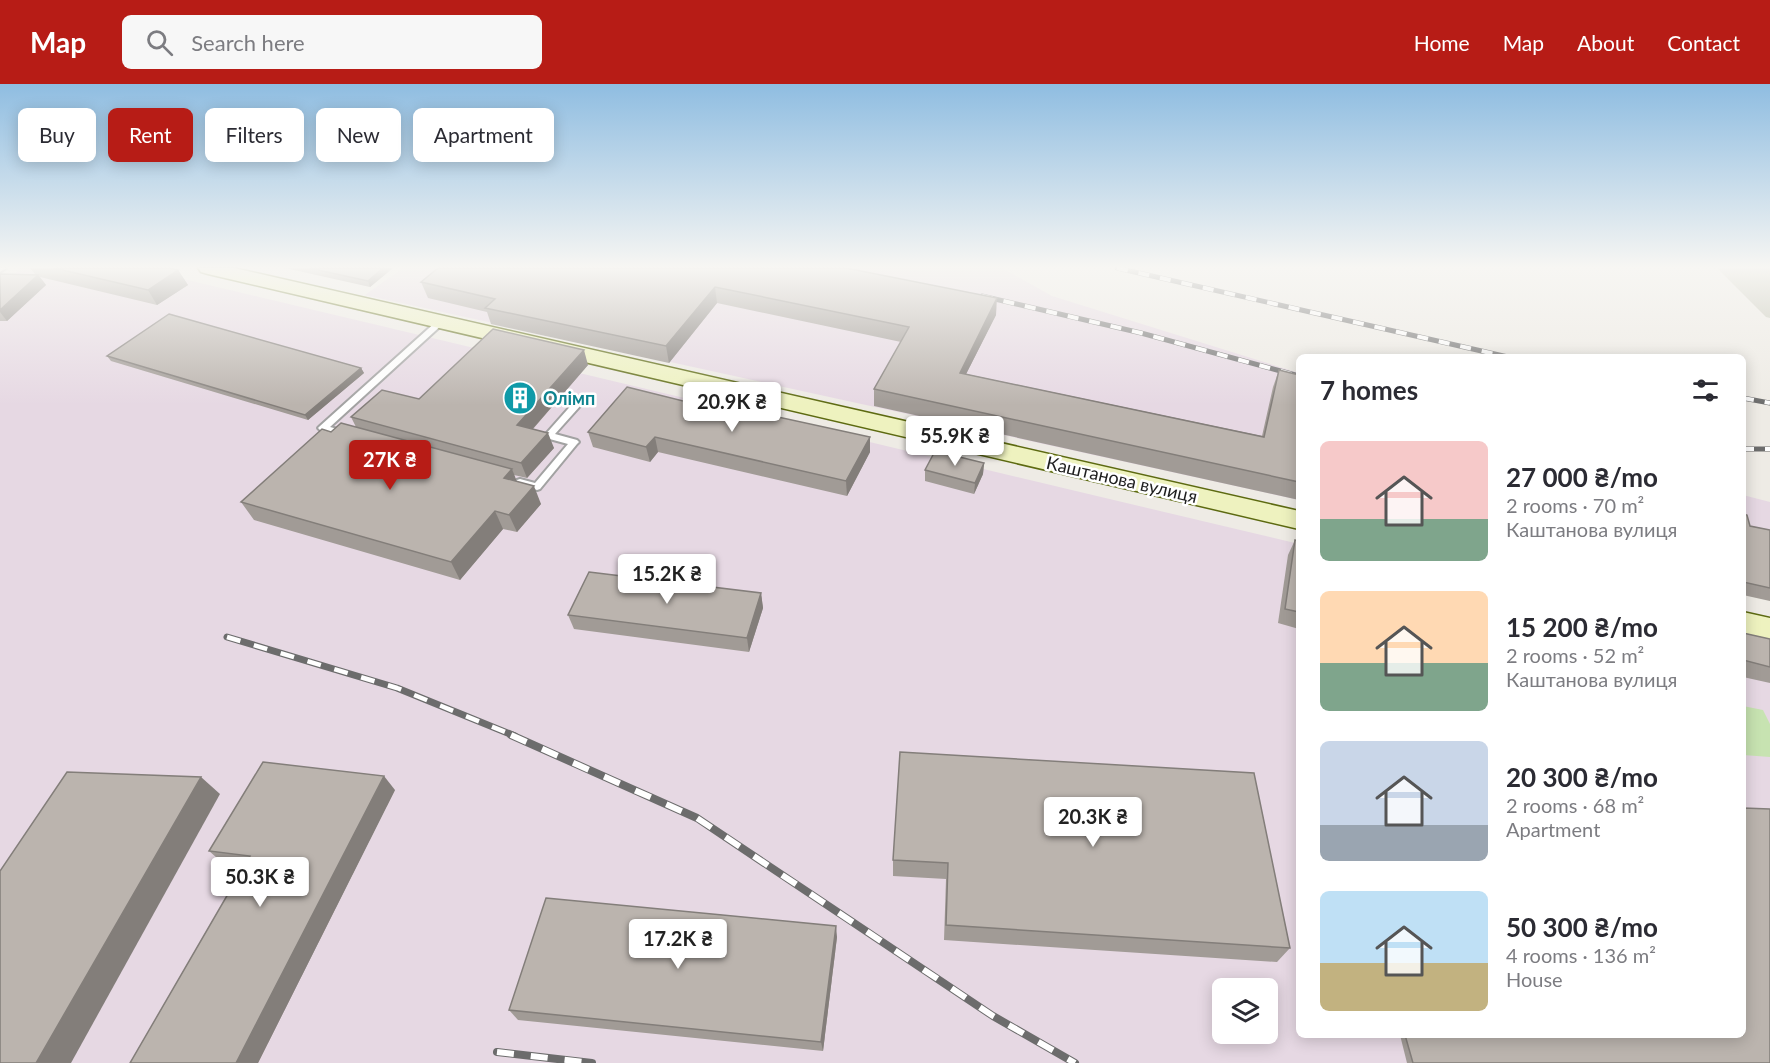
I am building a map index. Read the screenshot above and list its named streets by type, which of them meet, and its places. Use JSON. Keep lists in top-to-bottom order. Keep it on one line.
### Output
{"streets":{"street":["Каштанова вулиця"]},"places":{"building":["Олімп"]},"page":{"header":"Map","search":"Search here","nav":["Home","Map","About","Contact"],"chip":["Buy","Rent","Filters","New","Apartment"],"heading":"7 homes","price":["20.9K ₴","55.9K ₴","27K ₴","15.2K ₴","20.3K ₴","50.3K ₴","17.2K ₴"],"list":[{"name":"27 000 ₴/mo","note":"2 rooms · 70 m² · Каштанова вулиця"},{"name":"15 200 ₴/mo","note":"2 rooms · 52 m² · Каштанова вулиця"},{"name":"20 300 ₴/mo","note":"2 rooms · 68 m² · Apartment"},{"name":"50 300 ₴/mo","note":"4 rooms · 136 m² · House"}]}}
